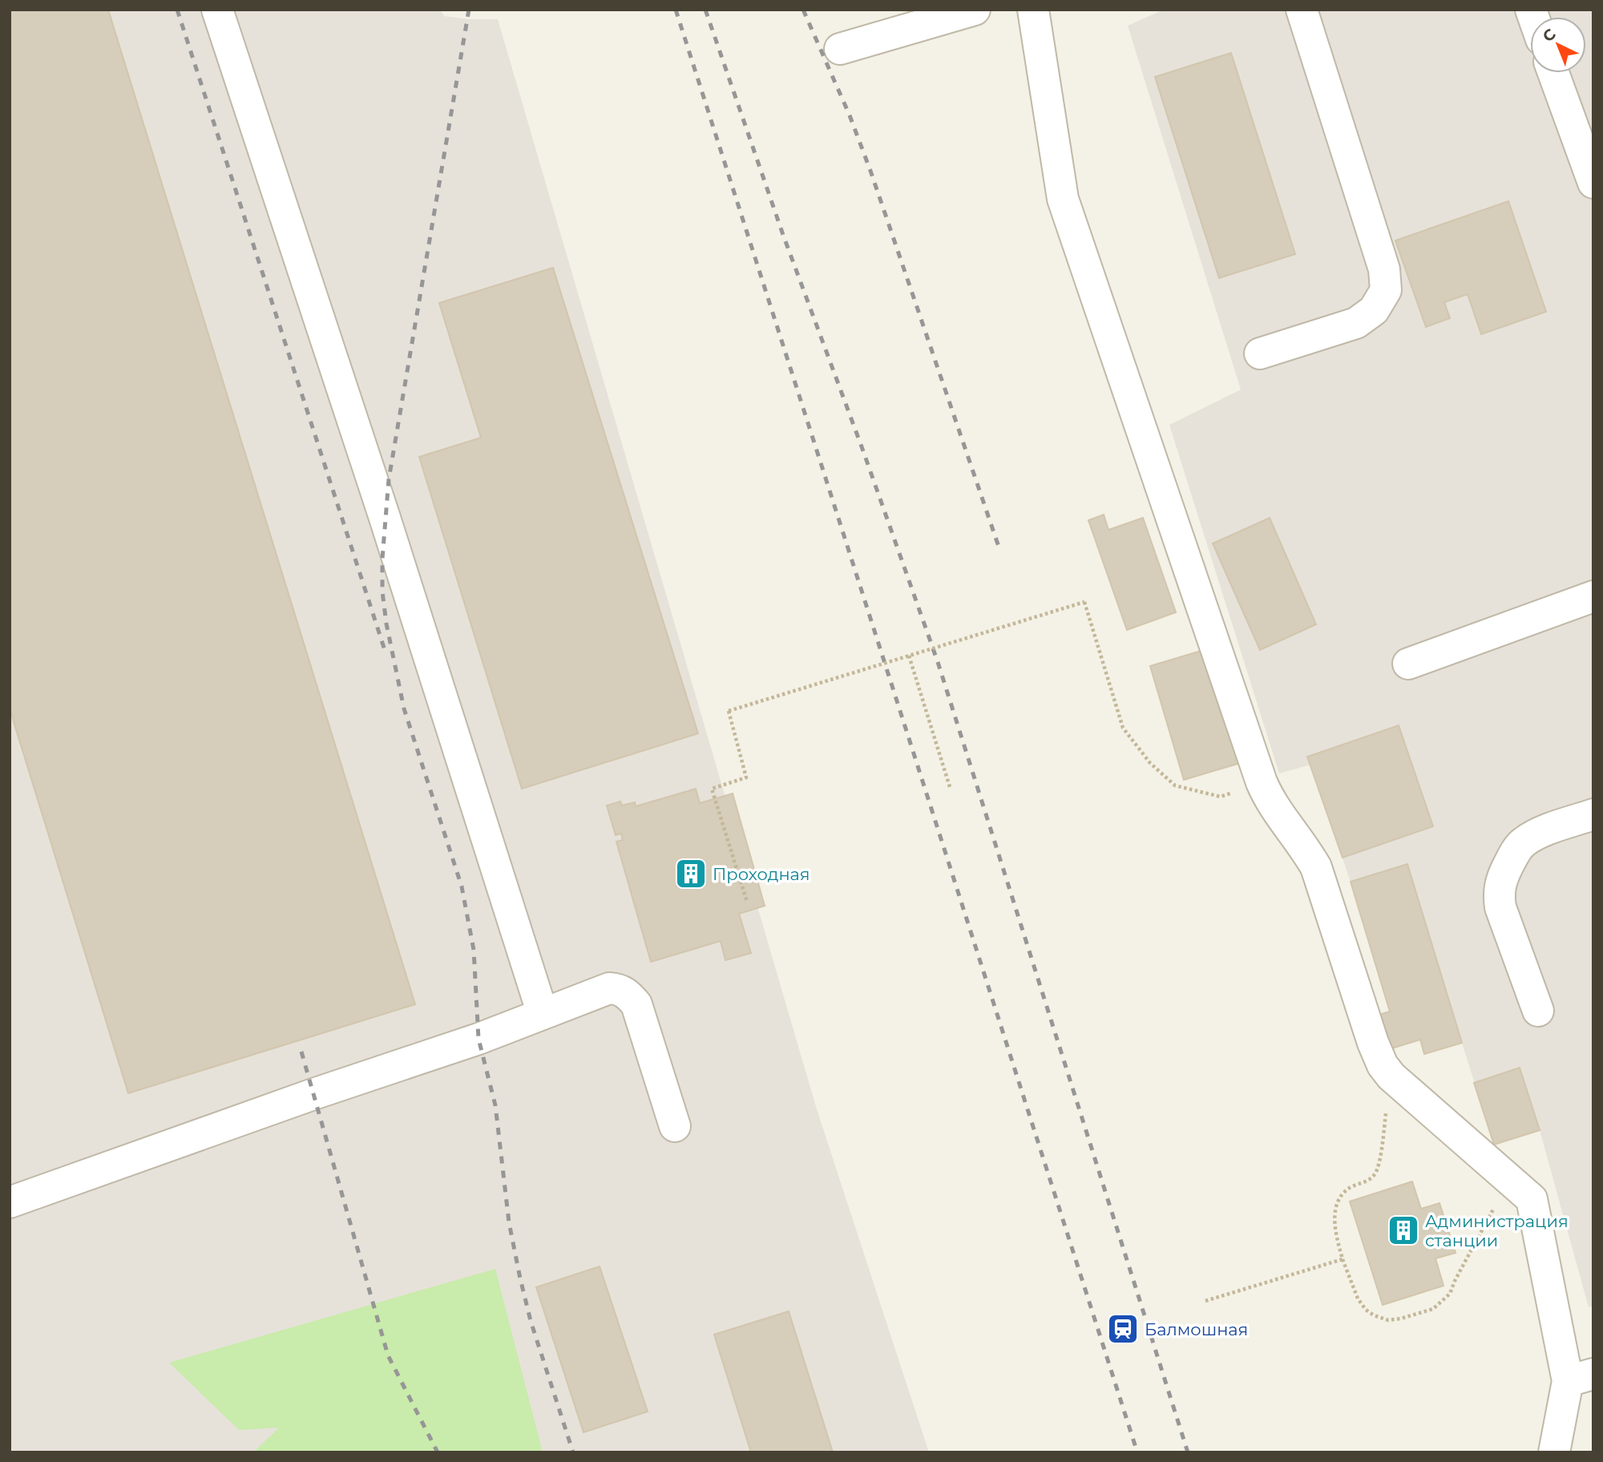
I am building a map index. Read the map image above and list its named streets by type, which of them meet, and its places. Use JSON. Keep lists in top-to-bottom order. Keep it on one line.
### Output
{"places":{"building":["Проходная","Администрация станции"],"station":["Балмошная"]},"north":"top left"}
